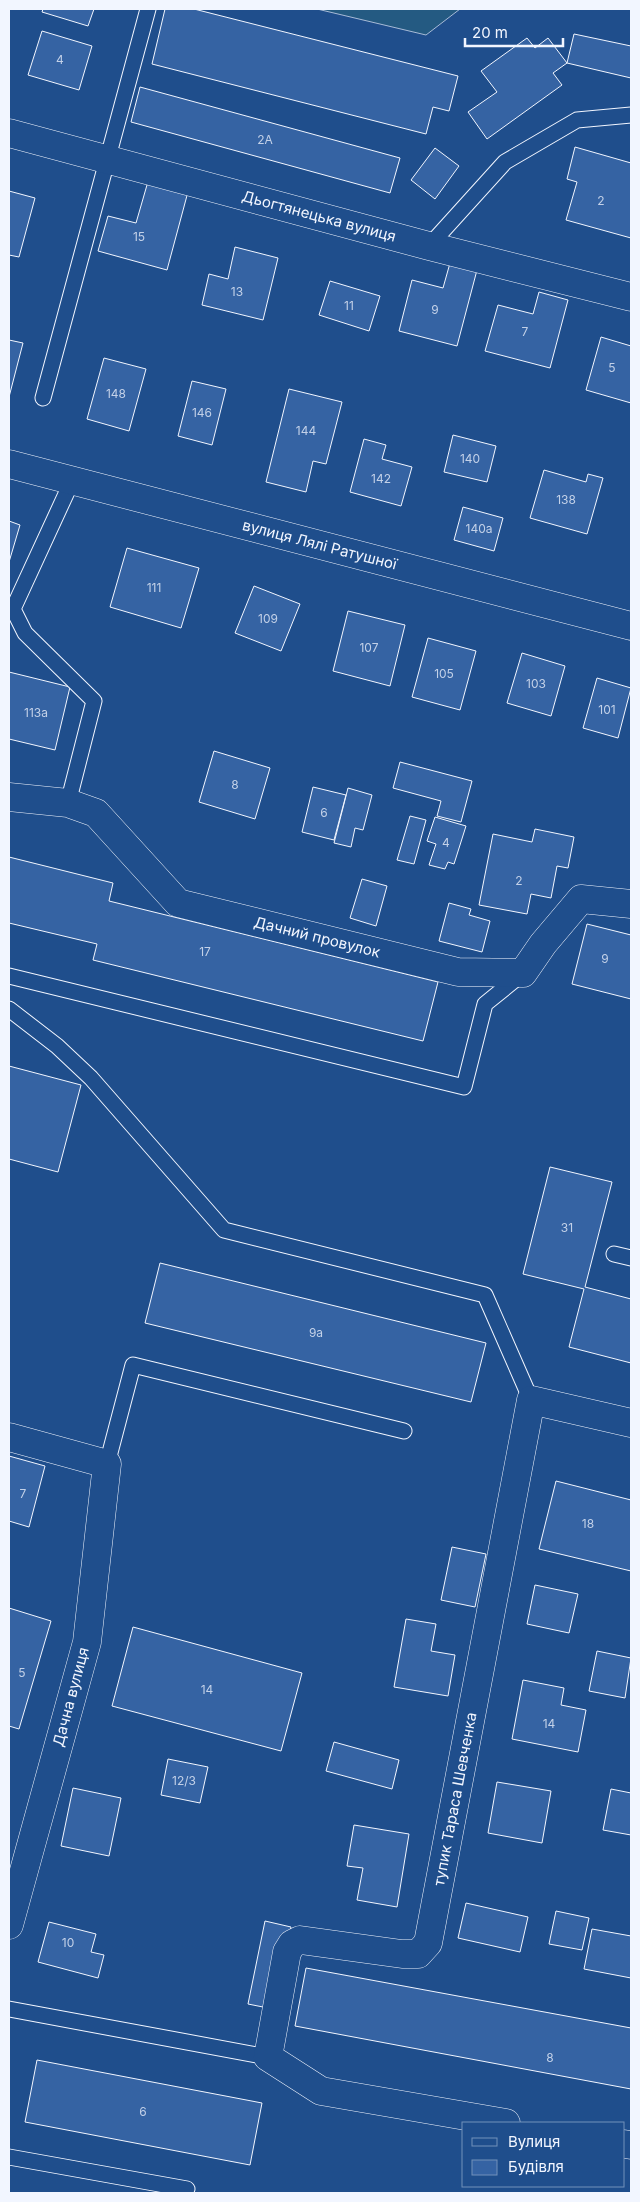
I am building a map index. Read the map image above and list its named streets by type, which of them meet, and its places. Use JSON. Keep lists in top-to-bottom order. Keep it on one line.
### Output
{"streets":{"street":["Дьогтянецька вулиця","вулиця Лялі Ратушної","Дачний провулок","Дачна вулиця","тупик Тараса Шевченка"]},"house_numbers":["4","2А","2","15","13","11","9","7","5","148","146","144","140","142","138","140а","111","109","107","105","103","101","113а","8","6","4","2","17","9","31","9а","7","18","5","14","14","12/3","10","8","6"],"legend":["Вулиця","Будівля"],"scale_bar":"20 m"}
